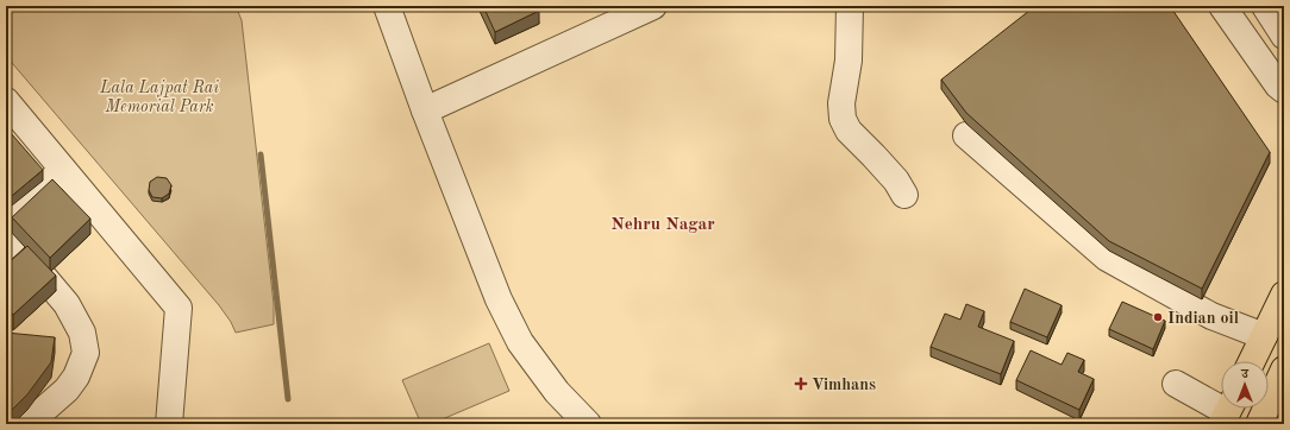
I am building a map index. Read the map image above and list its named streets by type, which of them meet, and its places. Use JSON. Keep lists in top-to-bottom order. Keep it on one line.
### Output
{"districts":["Nehru Nagar"],"parks":["Lala Lajpat Rai Memorial Park"],"places":{"other":["Indian oil"],"health":["Vimhans"]},"north":"top"}
